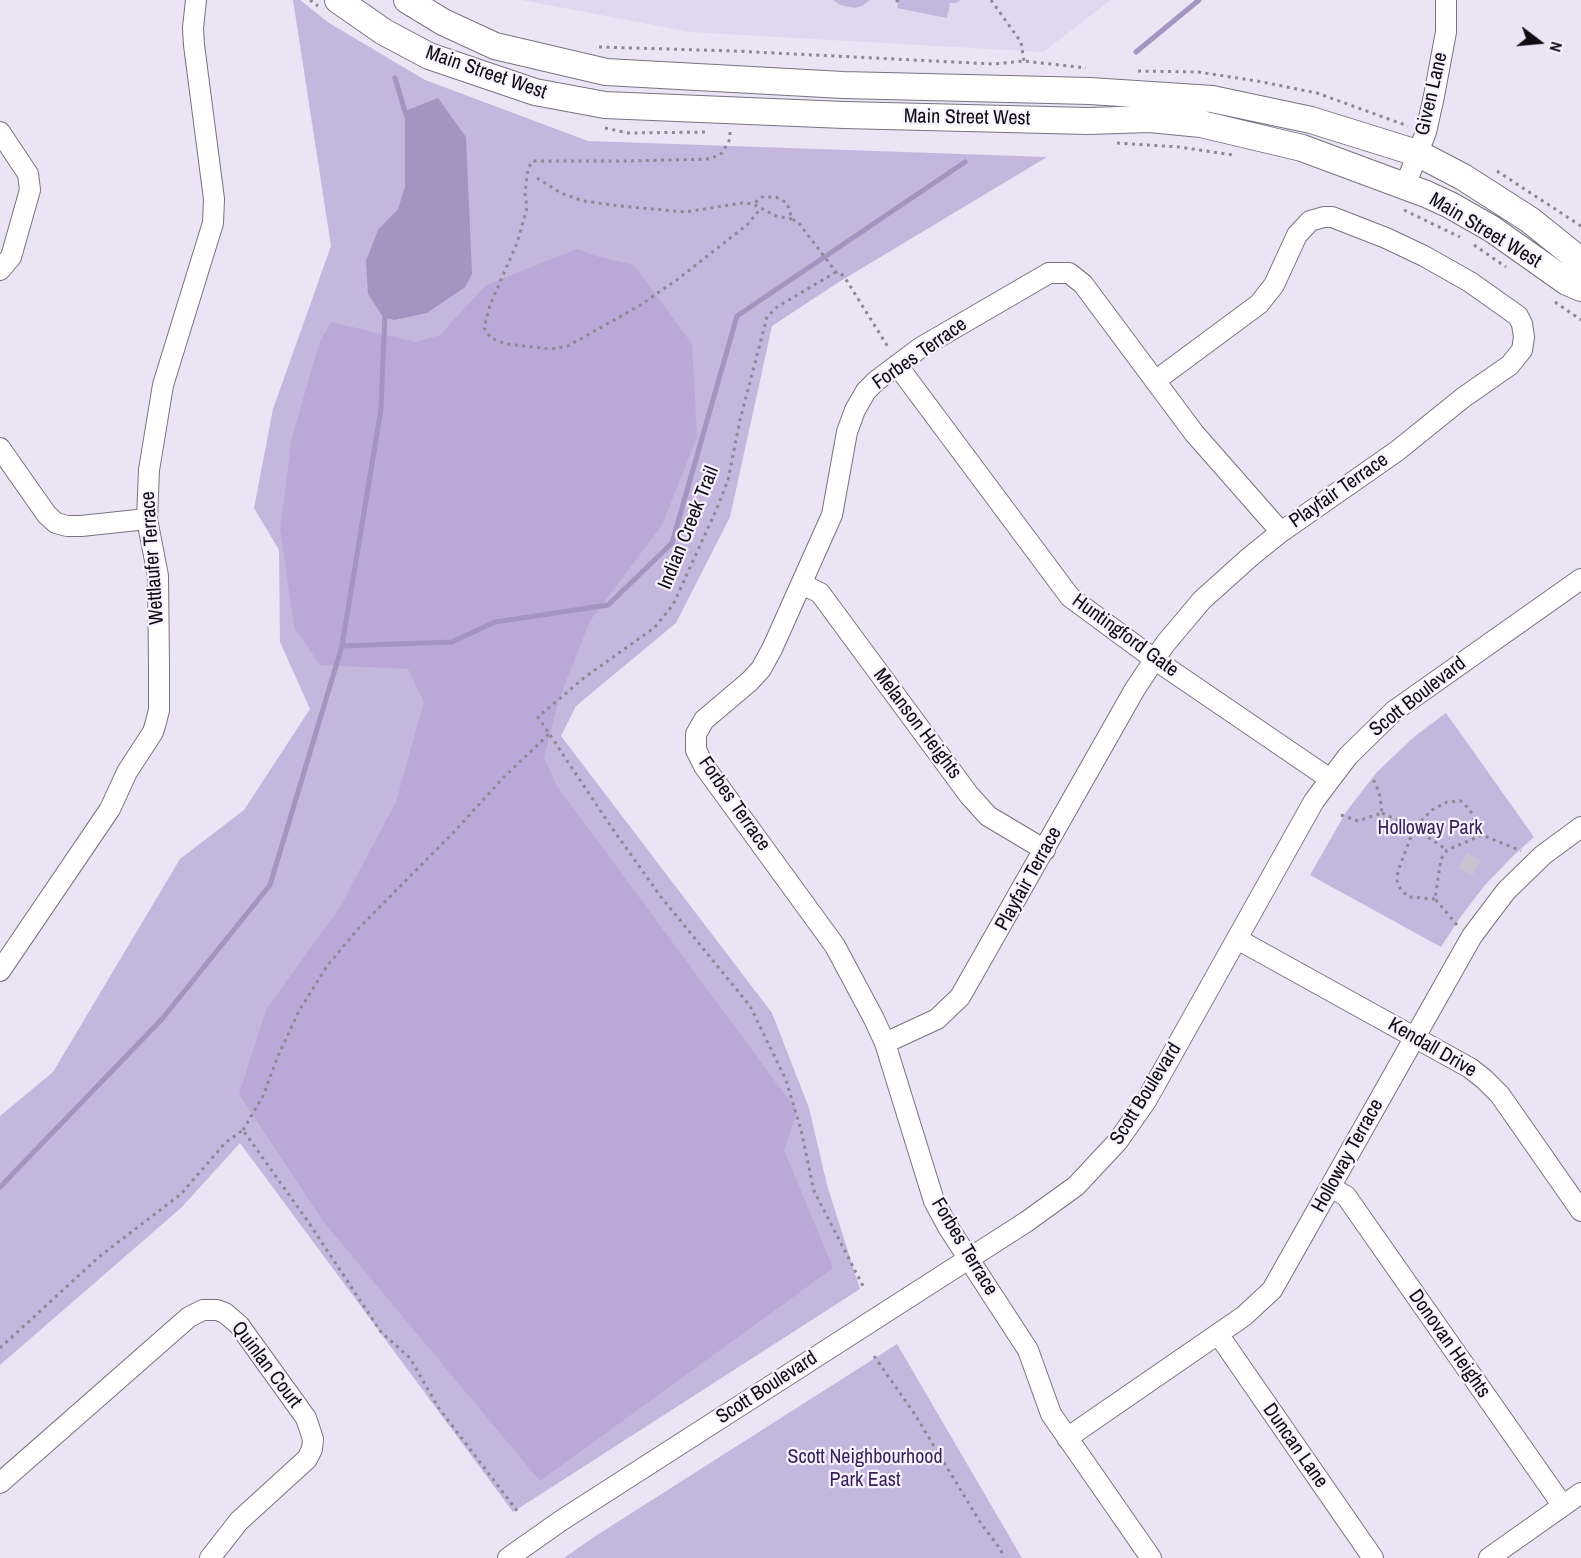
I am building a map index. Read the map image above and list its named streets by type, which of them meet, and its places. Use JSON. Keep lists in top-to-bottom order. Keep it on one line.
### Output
{"streets":{"main road":["Main Street West"],"street":["Given Lane","Forbes Terrace","Playfair Terrace","Wettlaufer Terrace","Huntingford Gate","Scott Boulevard","Melanson Heights","Kendall Drive","Holloway Terrace","Donovan Heights","Quinlan Court","Duncan Lane"],"path":["Indian Creek Trail"]},"crossings":[["Main Street West","Given Lane"],["Forbes Terrace","Playfair Terrace"],["Forbes Terrace","Huntingford Gate"],["Forbes Terrace","Scott Boulevard"],["Forbes Terrace","Melanson Heights"],["Forbes Terrace","Holloway Terrace"],["Playfair Terrace","Huntingford Gate"],["Playfair Terrace","Melanson Heights"],["Huntingford Gate","Scott Boulevard"],["Scott Boulevard","Kendall Drive"],["Kendall Drive","Holloway Terrace"],["Holloway Terrace","Donovan Heights"],["Holloway Terrace","Duncan Lane"]],"parks":["Holloway Park","Scott Neighbourhood Park East"],"north":"right"}
